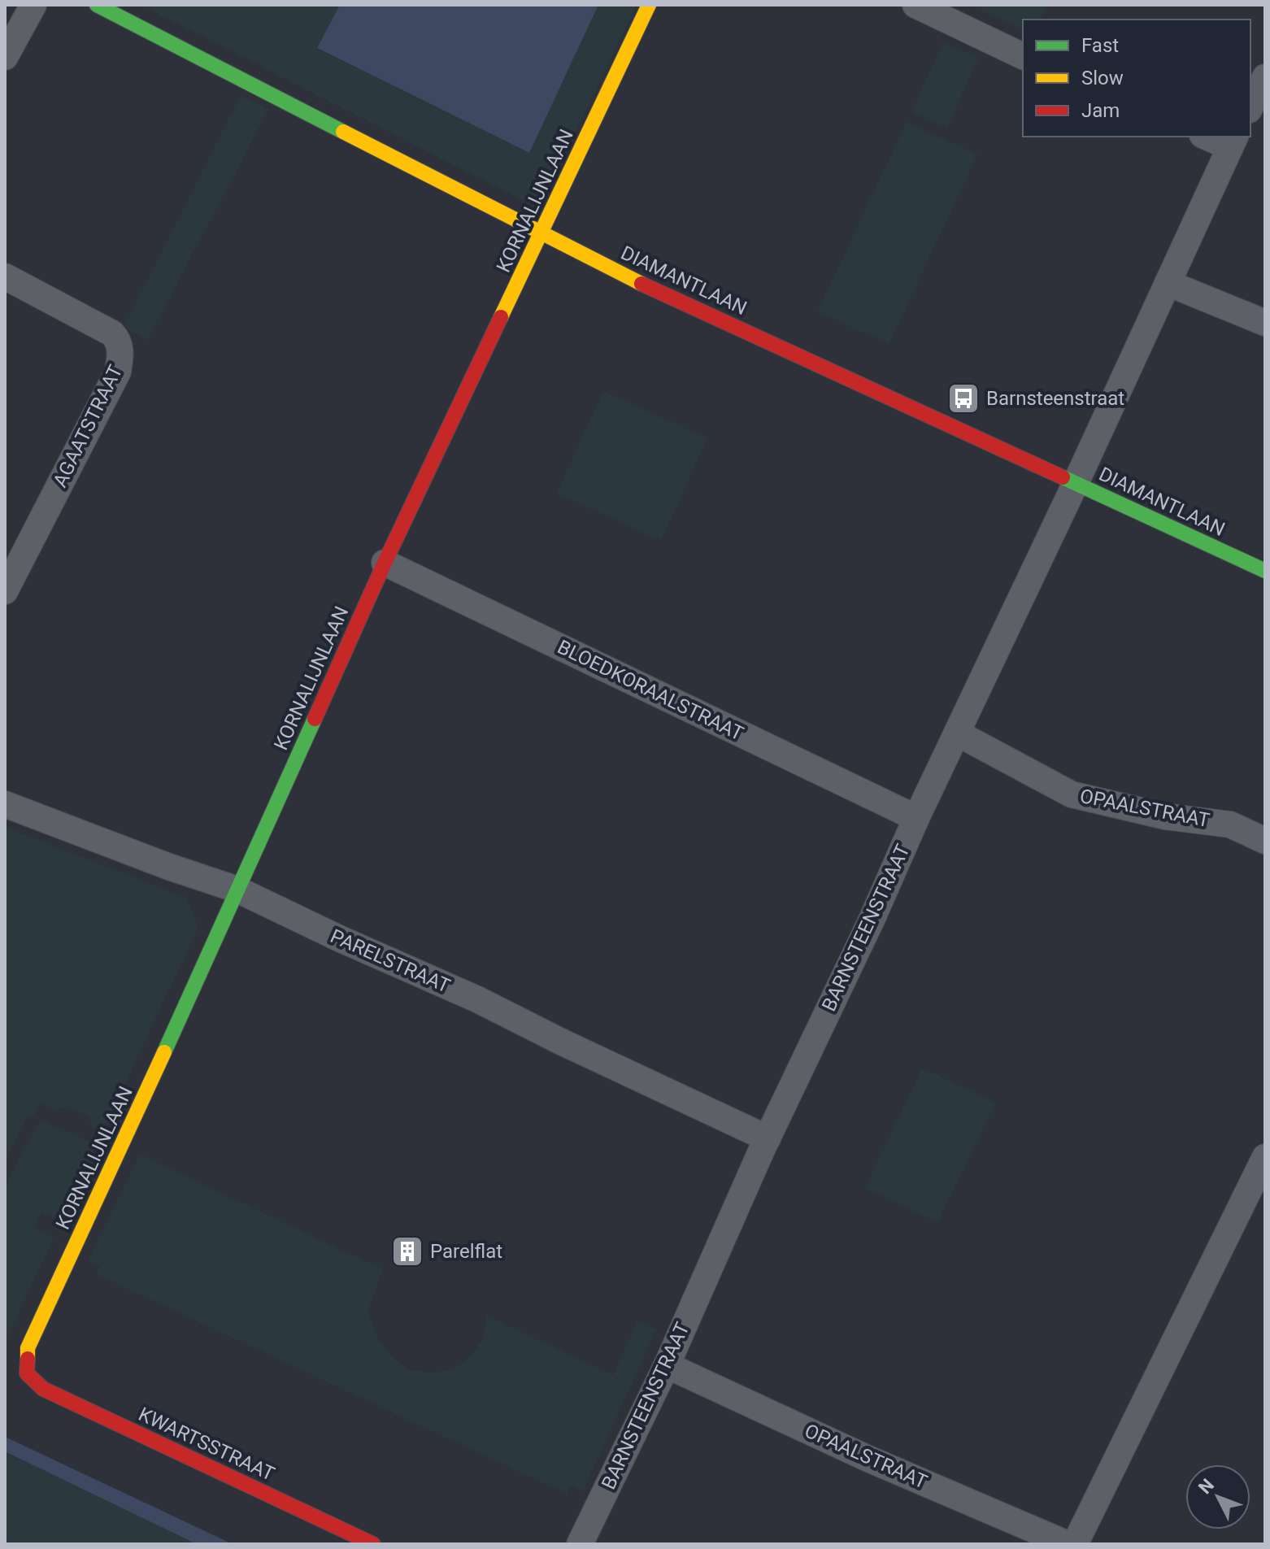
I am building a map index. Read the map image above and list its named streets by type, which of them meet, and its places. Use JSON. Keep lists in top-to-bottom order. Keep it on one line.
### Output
{"streets":{"street":["KORNALIJNLAAN","DIAMANTLAAN","AGAATSTRAAT","BLOEDKORAALSTRAAT","OPAALSTRAAT","BARNSTEENSTRAAT","PARELSTRAAT","KWARTSSTRAAT"]},"crossings":[["KORNALIJNLAAN","DIAMANTLAAN"],["KORNALIJNLAAN","BLOEDKORAALSTRAAT"],["KORNALIJNLAAN","PARELSTRAAT"],["KORNALIJNLAAN","KWARTSSTRAAT"],["DIAMANTLAAN","BARNSTEENSTRAAT"],["BLOEDKORAALSTRAAT","BARNSTEENSTRAAT"],["OPAALSTRAAT","BARNSTEENSTRAAT"],["BARNSTEENSTRAAT","PARELSTRAAT"]],"places":{"bus stop":["Barnsteenstraat"],"building":["Parelflat"]},"legend":["Fast","Slow","Jam"],"north":"top left"}
